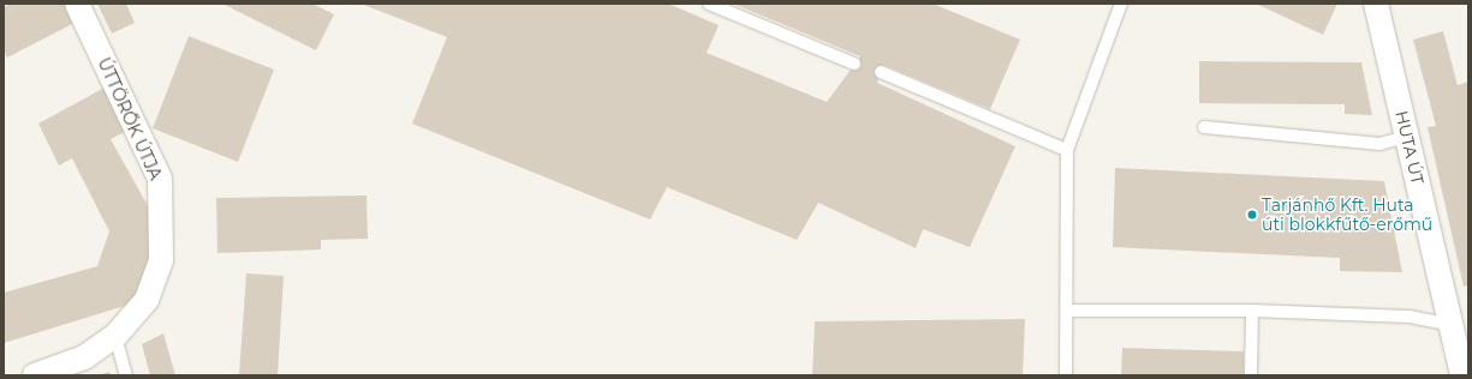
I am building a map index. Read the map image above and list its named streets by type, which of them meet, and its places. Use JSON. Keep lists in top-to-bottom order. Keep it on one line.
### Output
{"streets":{"street":["ÚTTÖRŐK ÚTJA","HUTA ÚT"]},"places":["Tarjánhő Kft. Huta úti blokkfűtő-erőmű"]}
